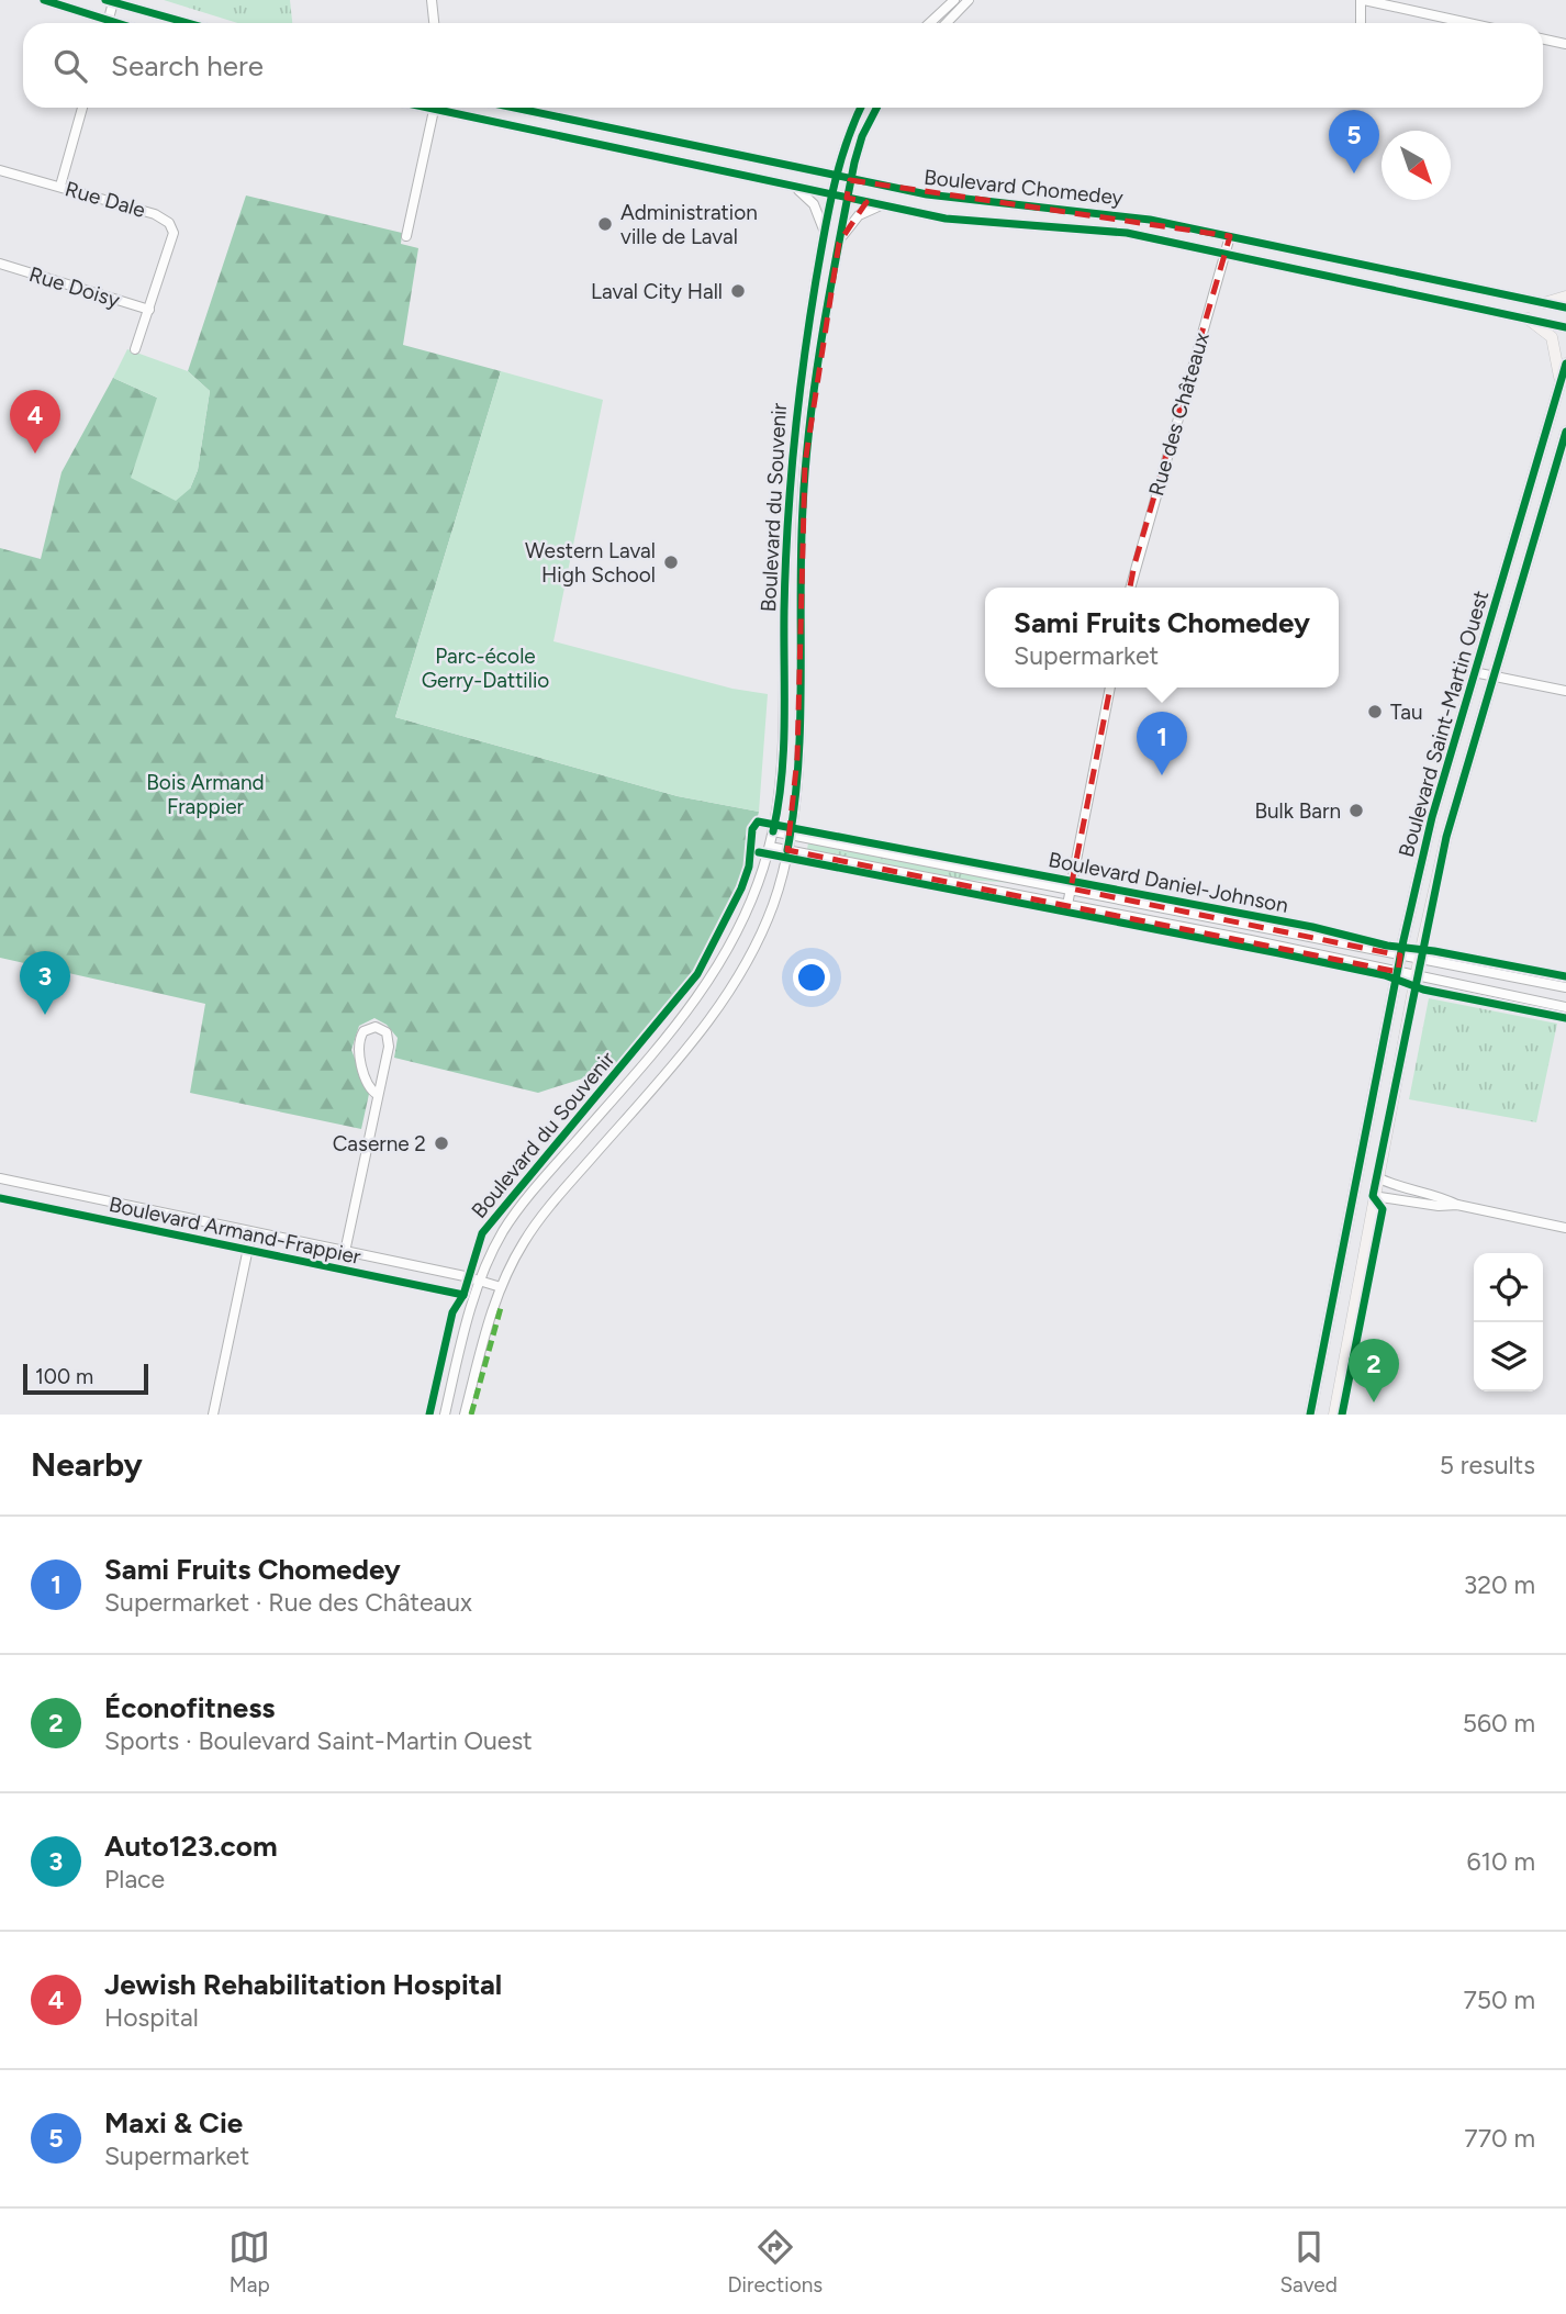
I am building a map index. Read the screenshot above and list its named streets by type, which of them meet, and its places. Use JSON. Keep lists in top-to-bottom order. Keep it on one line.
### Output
{"streets":{"main road":["Boulevard Saint-Martin Ouest"],"street":["Boulevard Chomedey","Rue Dale","Rue Doisy","Rue des Châteaux","Boulevard du Souvenir","Boulevard Daniel-Johnson","Boulevard Armand-Frappier"]},"crossings":[["Boulevard Chomedey","Rue des Châteaux"],["Boulevard Chomedey","Boulevard du Souvenir"],["Rue Dale","Rue Doisy"],["Boulevard du Souvenir","Boulevard Daniel-Johnson"],["Boulevard du Souvenir","Boulevard Armand-Frappier"],["Boulevard Saint-Martin Ouest","Boulevard Daniel-Johnson"]],"parks":["Parc-école Gerry-Dattilio","Bois Armand Frappier"],"places":["Administration ville de Laval","Laval City Hall","Western Laval High School","Tau","Bulk Barn","Caserne 2"],"scale_bar":"100 m","north":"bottom right","page":{"search":"Search here","pins":["5","4","1","3","2"],"popup":["Sami Fruits Chomedey","Supermarket"],"scale":"100 m","heading":["Nearby","5 results"],"list":[{"mark":"1","name":"Sami Fruits Chomedey","note":"Supermarket · Rue des Châteaux","value":"320 m"},{"mark":"2","name":"Éconofitness","note":"Sports · Boulevard Saint-Martin Ouest","value":"560 m"},{"mark":"3","name":"Auto123.com","note":"Place","value":"610 m"},{"mark":"4","name":"Jewish Rehabilitation Hospital","note":"Hospital","value":"750 m"},{"mark":"5","name":"Maxi & Cie","note":"Supermarket","value":"770 m"}],"nav":["Map","Directions","Saved"]}}
